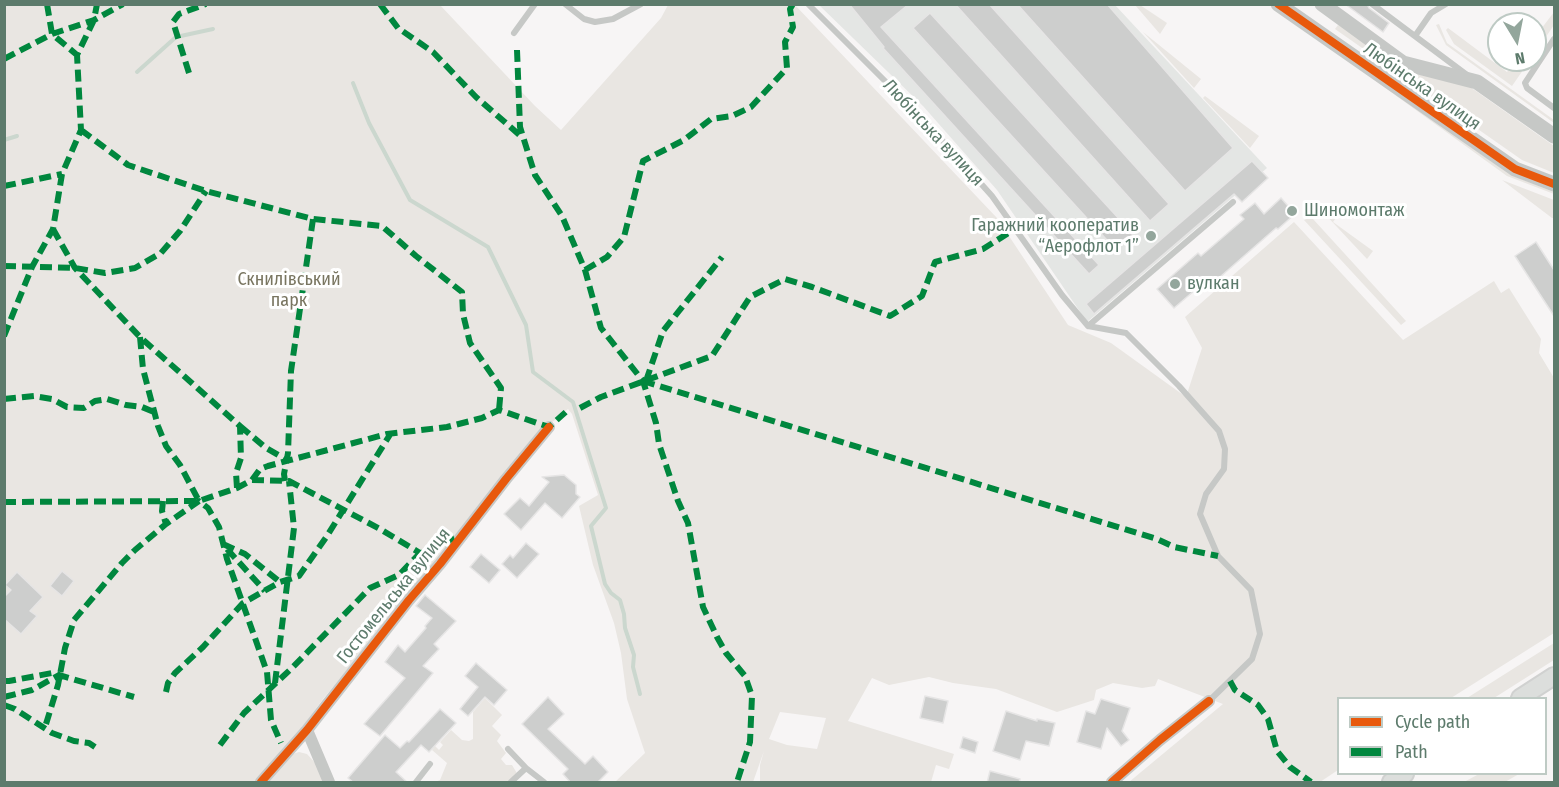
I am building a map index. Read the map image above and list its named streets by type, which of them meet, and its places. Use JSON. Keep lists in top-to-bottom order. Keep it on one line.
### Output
{"streets":{"street":["Любінська вулиця","Гостомельська вулиця"]},"parks":["Скнилівський парк"],"places":["Шиномонтаж","Гаражний кооператив “Аерофлот 1”","вулкан"],"legend":["Cycle path","Path"],"north":"bottom"}
